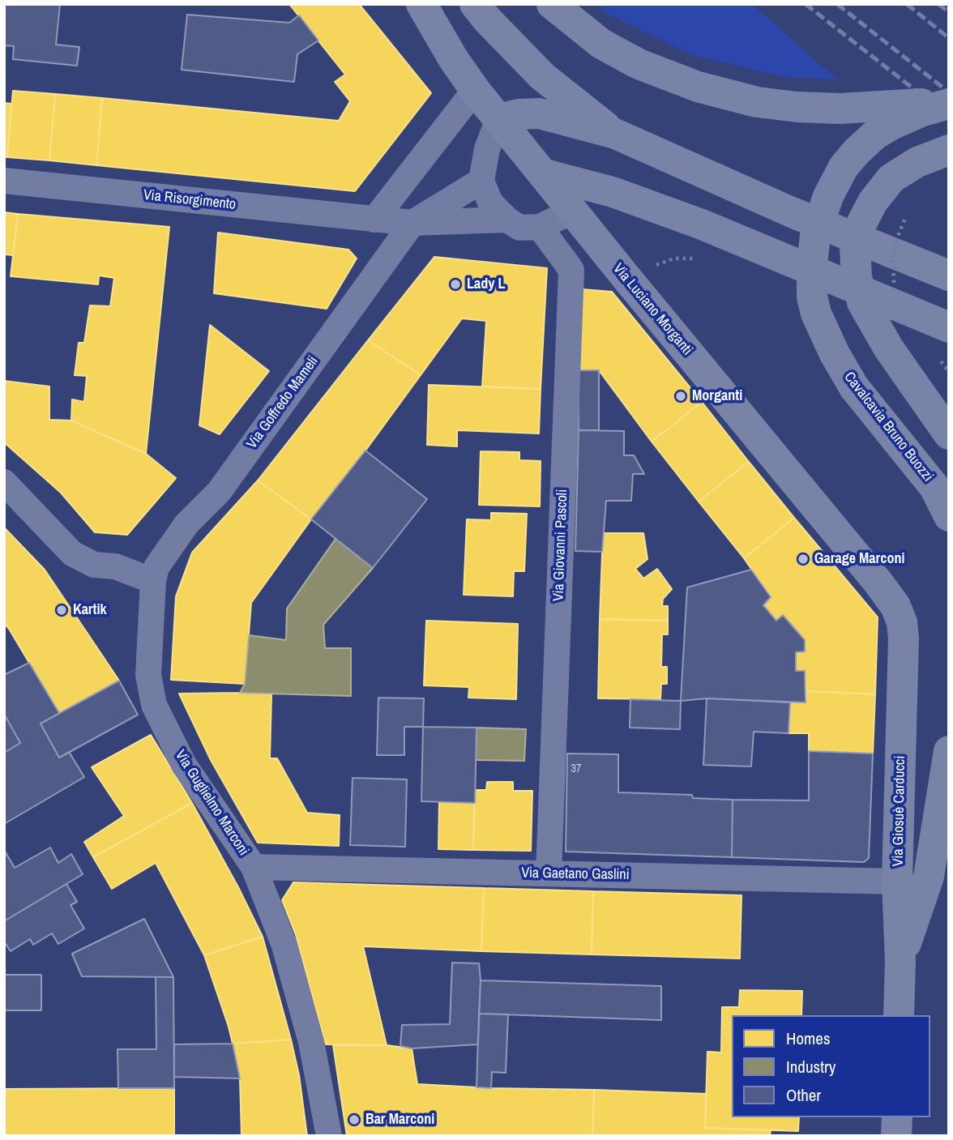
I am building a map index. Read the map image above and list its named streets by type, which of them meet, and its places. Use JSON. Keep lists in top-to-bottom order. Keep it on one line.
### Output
{"streets":{"main road":["Via Luciano Morganti","Cavalcavia Bruno Buozzi","Via Giosuè Carducci"],"street":["Via Risorgimento","Via Goffredo Mameli","Via Giovanni Pascoli","Via Guglielmo Marconi","Via Gaetano Gaslini"]},"crossings":[["Via Risorgimento","Via Goffredo Mameli"],["Via Risorgimento","Via Giovanni Pascoli"],["Via Luciano Morganti","Via Giosuè Carducci"],["Via Goffredo Mameli","Via Guglielmo Marconi"],["Via Giovanni Pascoli","Via Gaetano Gaslini"],["Via Guglielmo Marconi","Via Gaetano Gaslini"],["Via Giosuè Carducci","Via Gaetano Gaslini"]],"places":["Lady L","Morganti","Garage Marconi","Kartik","Bar Marconi"],"house_numbers":["37"],"legend":["Homes","Industry","Other"]}
